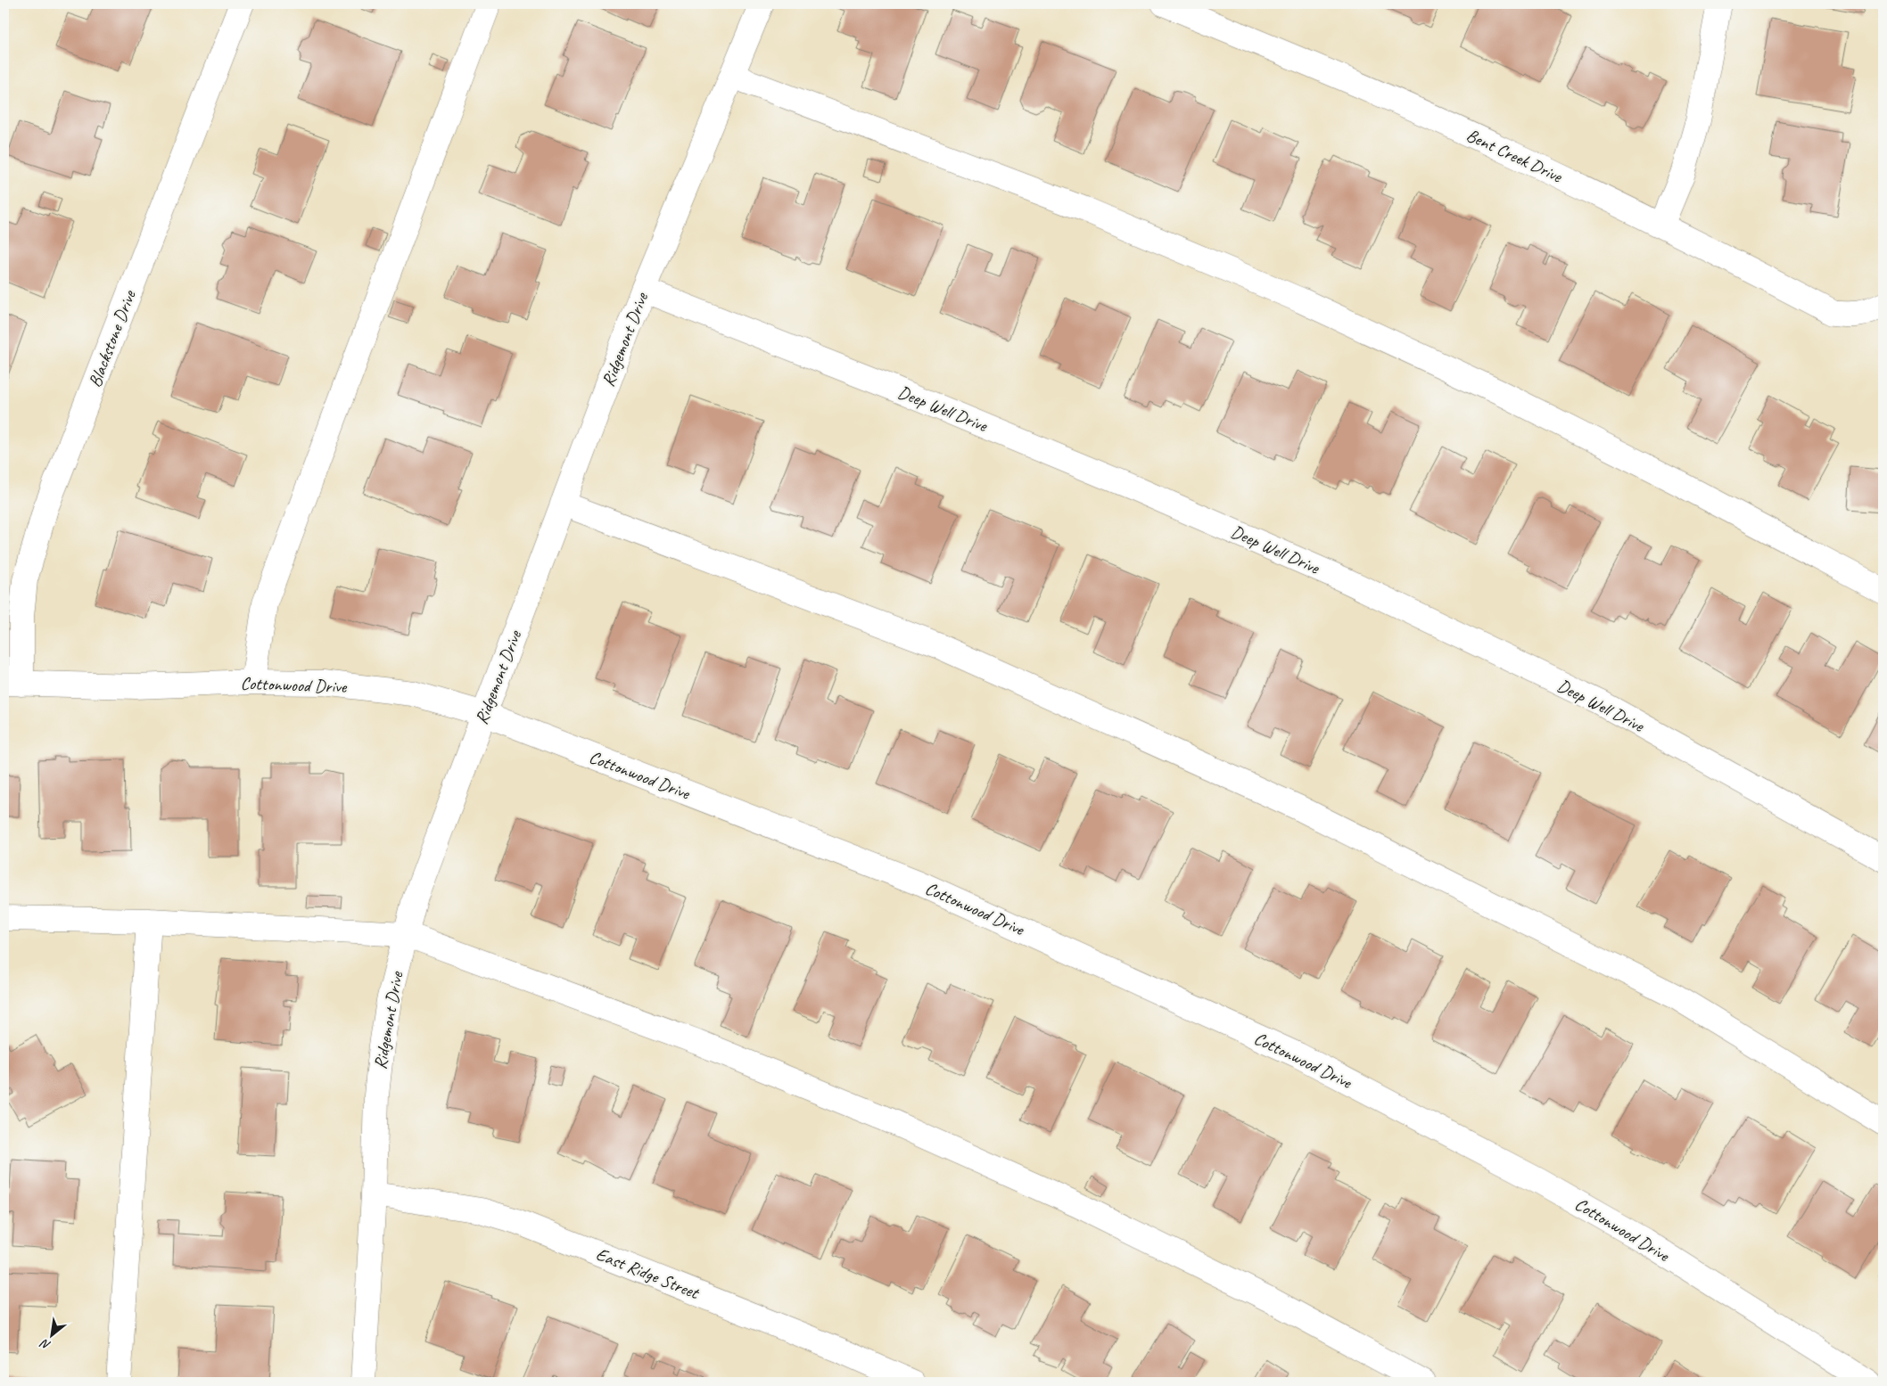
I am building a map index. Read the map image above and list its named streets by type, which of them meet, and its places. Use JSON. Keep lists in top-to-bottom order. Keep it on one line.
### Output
{"streets":{"street":["Bent Creek Drive","Blackstone Drive","Ridgemont Drive","Deep Well Drive","Cottonwood Drive","East Ridge Street"]},"crossings":[["Blackstone Drive","Cottonwood Drive"],["Ridgemont Drive","Deep Well Drive"],["Ridgemont Drive","Cottonwood Drive"],["Ridgemont Drive","East Ridge Street"]],"north":"bottom left"}
